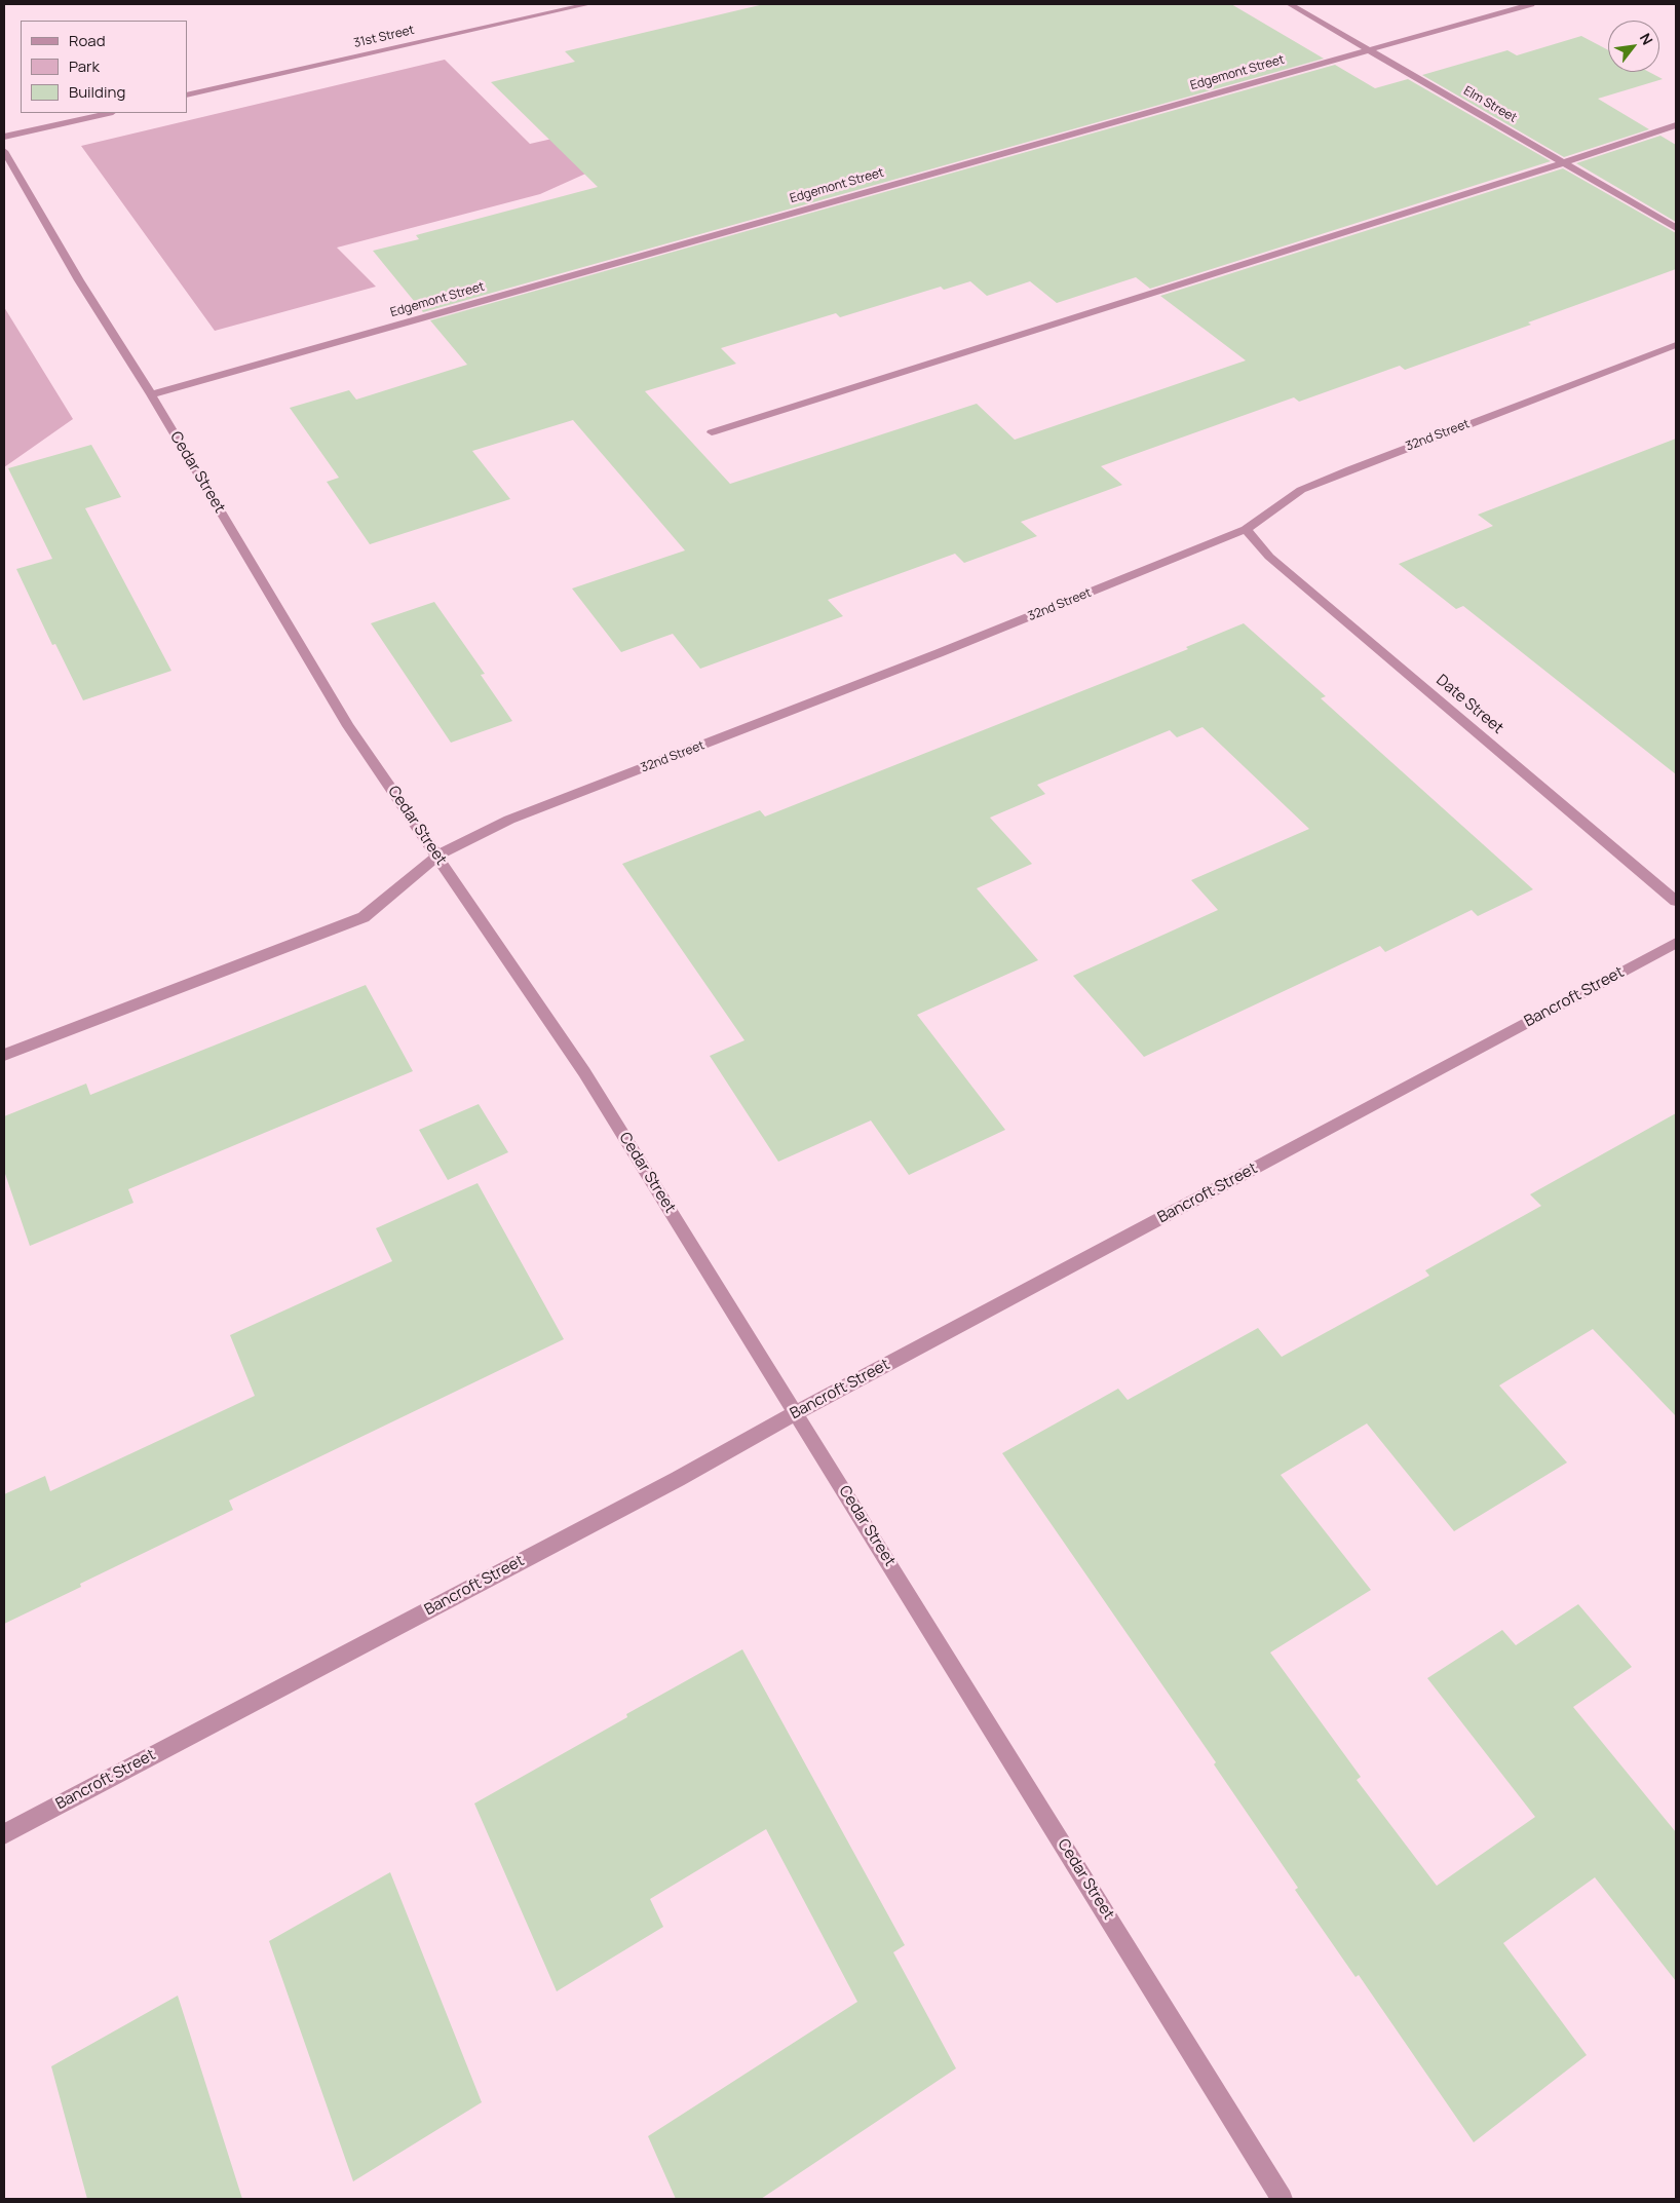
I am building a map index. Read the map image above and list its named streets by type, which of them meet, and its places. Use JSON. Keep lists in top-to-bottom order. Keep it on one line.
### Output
{"streets":{"street":["31st Street","Edgemont Street","Elm Street","32nd Street","Cedar Street","Date Street","Bancroft Street"]},"crossings":[["Edgemont Street","Elm Street"],["Edgemont Street","Cedar Street"],["32nd Street","Cedar Street"],["32nd Street","Date Street"],["Cedar Street","Bancroft Street"]],"legend":["Road","Park","Building"],"north":"top right"}
